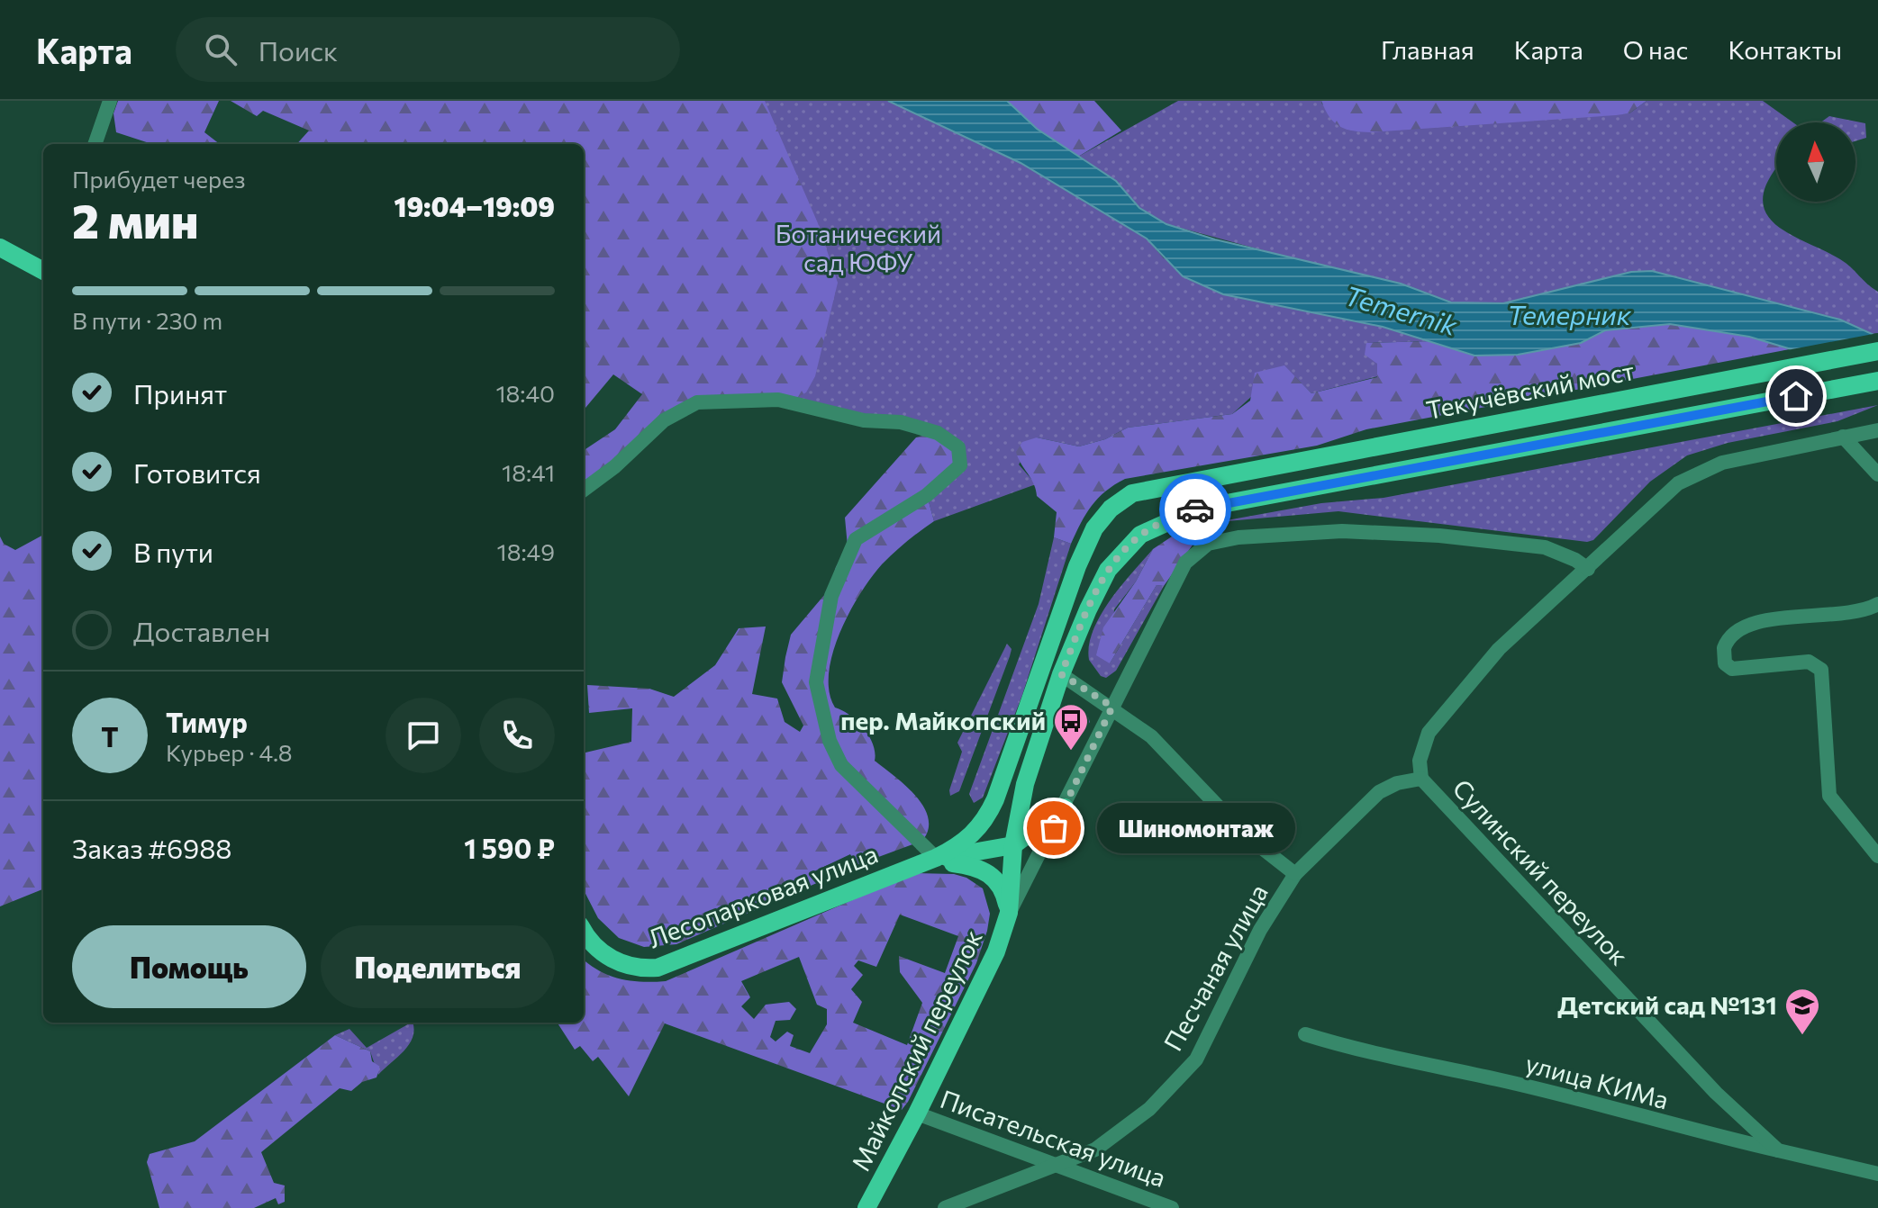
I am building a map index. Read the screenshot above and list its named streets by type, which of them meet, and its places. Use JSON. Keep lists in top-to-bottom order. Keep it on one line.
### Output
{"streets":{"main road":["Текучёвский мост","Лесопарковая улица","Майкопский переулок"],"street":["Сулинский переулок","Песчаная улица","улица КИМа","Писательская улица"]},"crossings":[["Сулинский переулок","Песчаная улица"],["Сулинский переулок","улица КИМа"],["Песчаная улица","Писательская улица"],["Майкопский переулок","Писательская улица"]],"water":["Temernik","Темерник"],"parks":["Ботанический сад ЮФУ"],"places":{"bus stop":["пер. Майкопский"],"other":["Шиномонтаж"],"school or university":["Детский сад №131"]},"north":"top","page":{"header":"Карта","search":"Поиск","nav":["Главная","Карта","О нас","Контакты"],"heading":["2 мин","Прибудет через","19:04–19:09"],"panel":["Тимур","Курьер · 4.8","Заказ #6988","1 590 ₽"],"bar":"В пути · 230 m","list":[["Принят","18:40"],["Готовится","18:41"],["В пути","18:49"],"Доставлен"],"round":"Т","bubble":"Шиномонтаж","buttons":["Помощь","Поделиться"]}}
